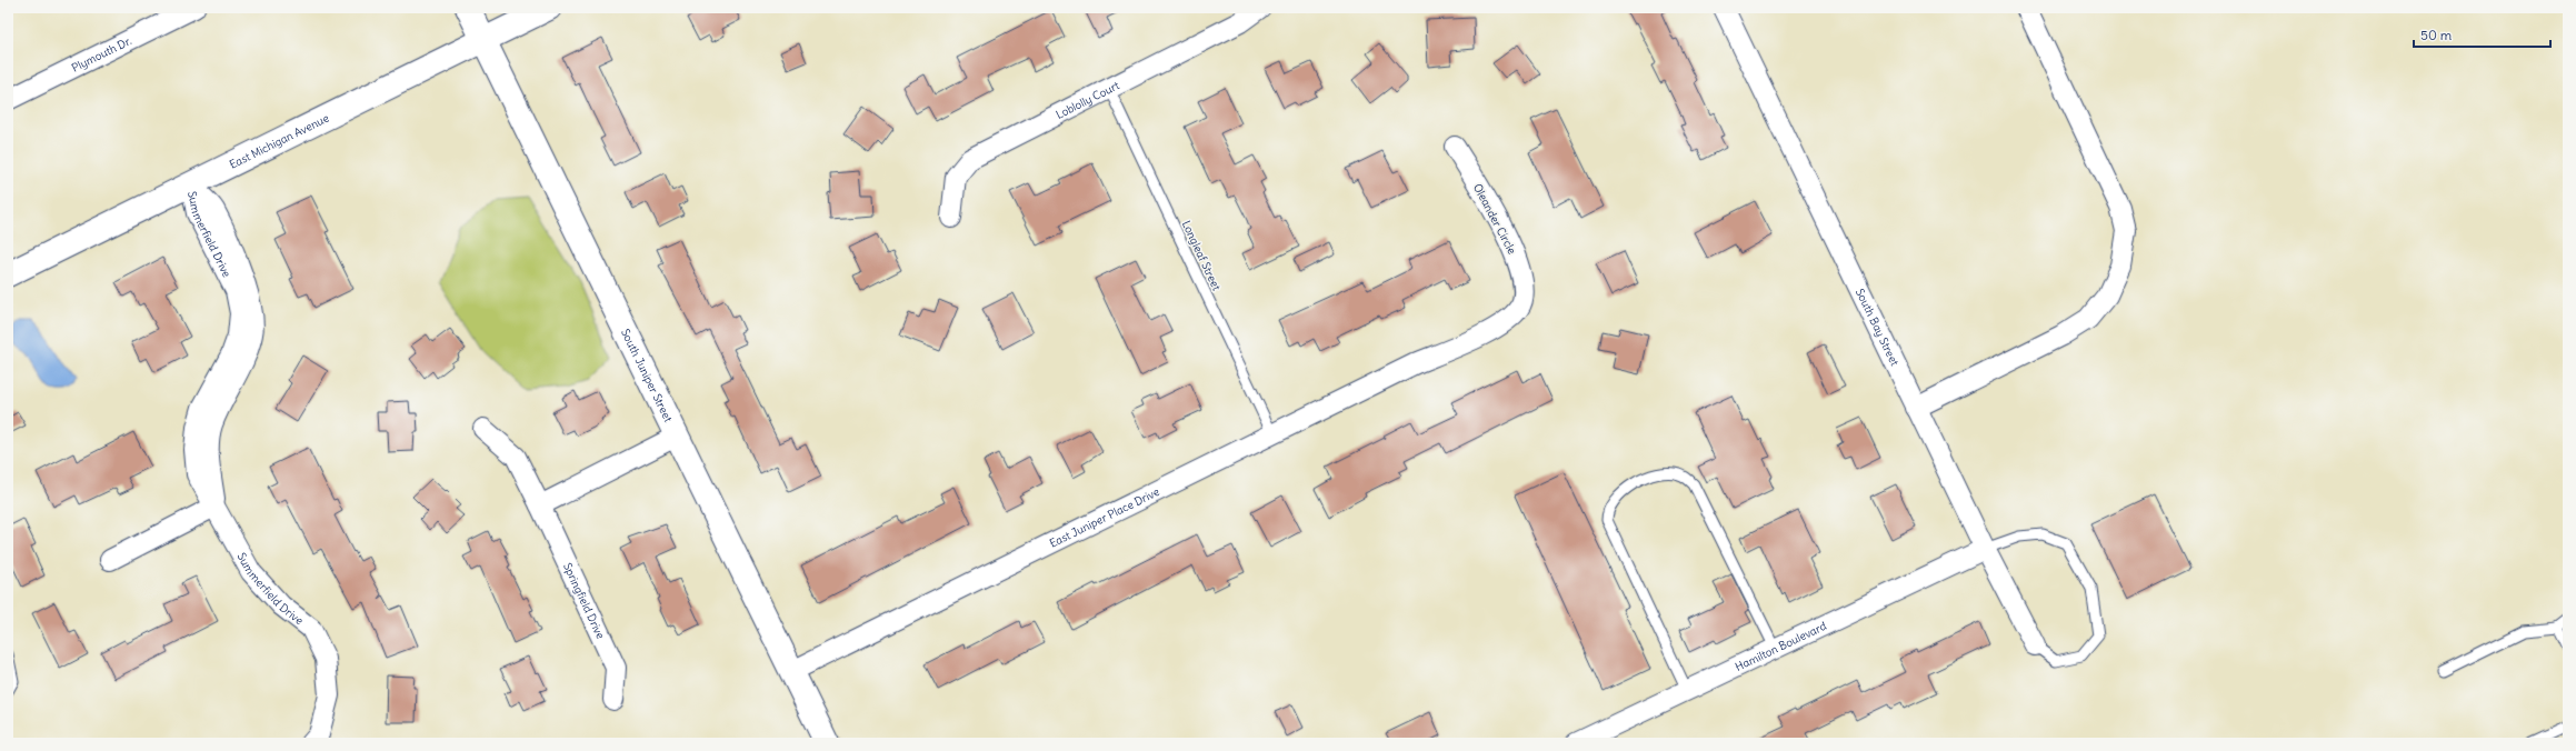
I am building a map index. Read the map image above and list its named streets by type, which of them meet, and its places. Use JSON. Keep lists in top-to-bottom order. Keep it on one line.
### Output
{"streets":{"street":["Plymouth Dr.","Loblolly Court","East Michigan Avenue","Oleander Circle","Summerfield Drive","South Bay Street","South Juniper Street","East Juniper Place Drive","Springfield Drive","Hamilton Boulevard"],"lane":["Longleaf Street"]},"crossings":[["Loblolly Court","Longleaf Street"],["East Michigan Avenue","Summerfield Drive"],["East Michigan Avenue","South Juniper Street"],["Oleander Circle","East Juniper Place Drive"],["Longleaf Street","East Juniper Place Drive"],["South Bay Street","Hamilton Boulevard"],["South Juniper Street","East Juniper Place Drive"]],"scale_bar":"50 m"}
